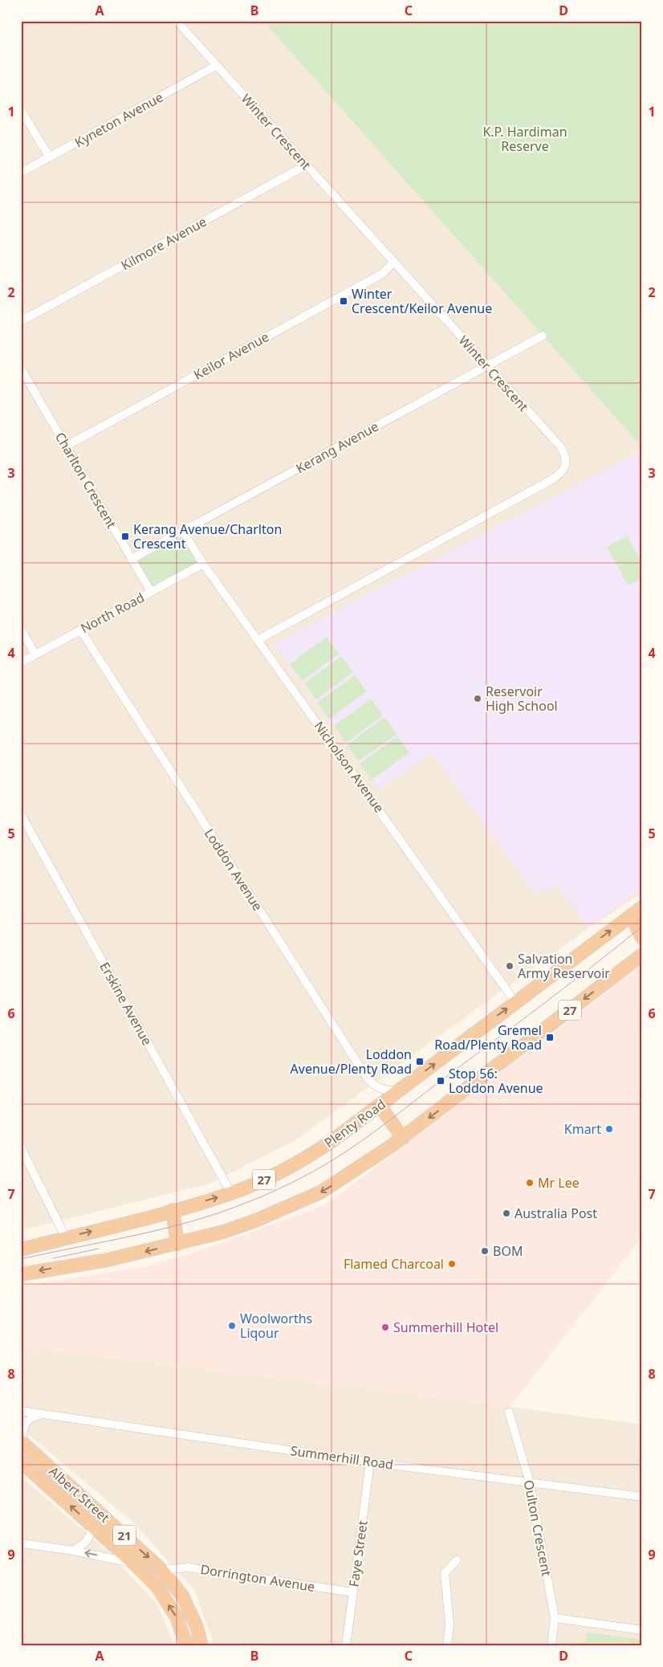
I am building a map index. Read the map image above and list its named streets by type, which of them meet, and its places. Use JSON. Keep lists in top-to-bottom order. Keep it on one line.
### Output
{"streets":{"highway":["27","Plenty Road","Albert Street","21"],"street":["Kyneton Avenue","Winter Crescent","Kilmore Avenue","Keilor Avenue","Kerang Avenue","Charlton Crescent","North Road","Nicholson Avenue","Loddon Avenue","Erskine Avenue","Summerhill Road","Oulton Crescent","Faye Street","Dorrington Avenue"]},"crossings":[["Kyneton Avenue","Winter Crescent"],["Winter Crescent","Kilmore Avenue"],["Winter Crescent","Keilor Avenue"],["Winter Crescent","Kerang Avenue"],["Winter Crescent","Nicholson Avenue"],["Keilor Avenue","Charlton Crescent"],["Kerang Avenue","Charlton Crescent"],["Kerang Avenue","Nicholson Avenue"],["Charlton Crescent","North Road"],["North Road","Nicholson Avenue"],["North Road","Loddon Avenue"],["Nicholson Avenue","Plenty Road"],["Loddon Avenue","Plenty Road"],["Erskine Avenue","Plenty Road"],["Summerhill Road","Oulton Crescent"],["Summerhill Road","Faye Street"],["Albert Street","Dorrington Avenue"],["Faye Street","Dorrington Avenue"]],"parks":["K.P. Hardiman Reserve"],"places":{"transit":["Winter Crescent/Keilor Avenue","Kerang Avenue/Charlton Crescent","Gremel Road/Plenty Road","Loddon Avenue/Plenty Road","Stop 56: Loddon Avenue"],"other":["Reservoir High School","Salvation Army Reservoir","Kmart","Mr Lee","Australia Post","BOM","Flamed Charcoal","Woolworths Liqour","Summerhill Hotel"]},"grid":{"columns":["A","B","C","D"],"rows":["1","2","3","4","5","6","7","8","9"]}}
